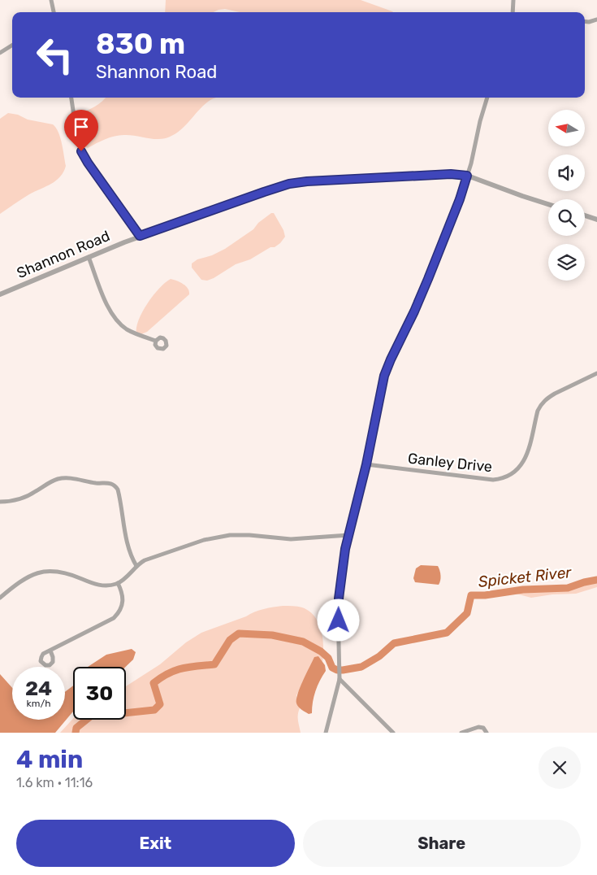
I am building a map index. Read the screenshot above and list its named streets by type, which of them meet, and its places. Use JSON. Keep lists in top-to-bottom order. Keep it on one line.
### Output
{"streets":{"street":["Shannon Road","Ganley Drive"]},"water":["Spicket River"],"north":"left","page":{"turn":["830 m","Shannon Road"],"speed":"24 km/h","limit":"30","heading":["4 min","1.6 km · 11:16"],"buttons":["Exit","Share"]}}
